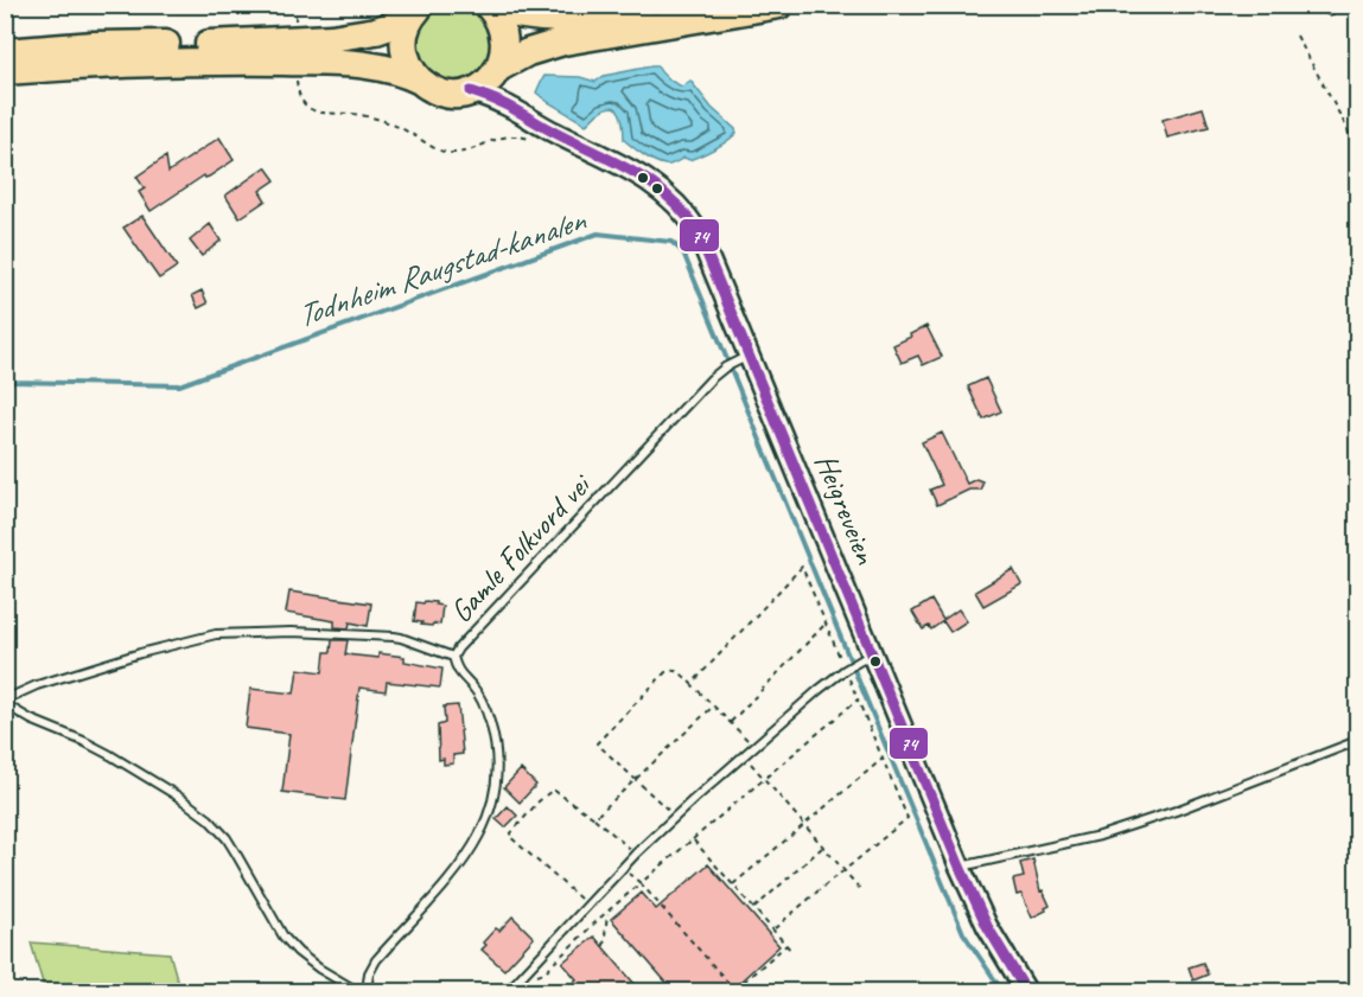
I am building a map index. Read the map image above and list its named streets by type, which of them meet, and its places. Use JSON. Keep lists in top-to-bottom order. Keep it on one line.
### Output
{"streets":{"main road":["Heigreveien"],"lane":["Gamle Folkvord vei"]},"crossings":[["Heigreveien","Gamle Folkvord vei"]],"water":["Todnheim Raugstad-kanalen"],"lines":["transit line 74"]}
